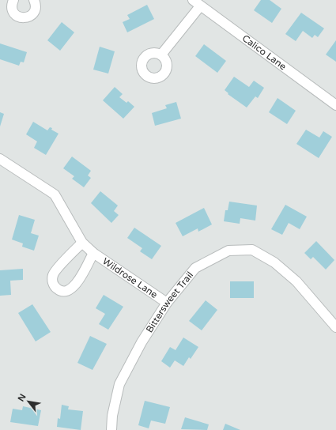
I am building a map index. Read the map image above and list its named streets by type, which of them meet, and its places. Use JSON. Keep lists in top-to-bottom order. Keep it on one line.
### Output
{"streets":{"street":["Calico Lane","Wildrose Lane","Bittersweet Trail"]},"crossings":[["Wildrose Lane","Bittersweet Trail"]],"north":"top left"}
